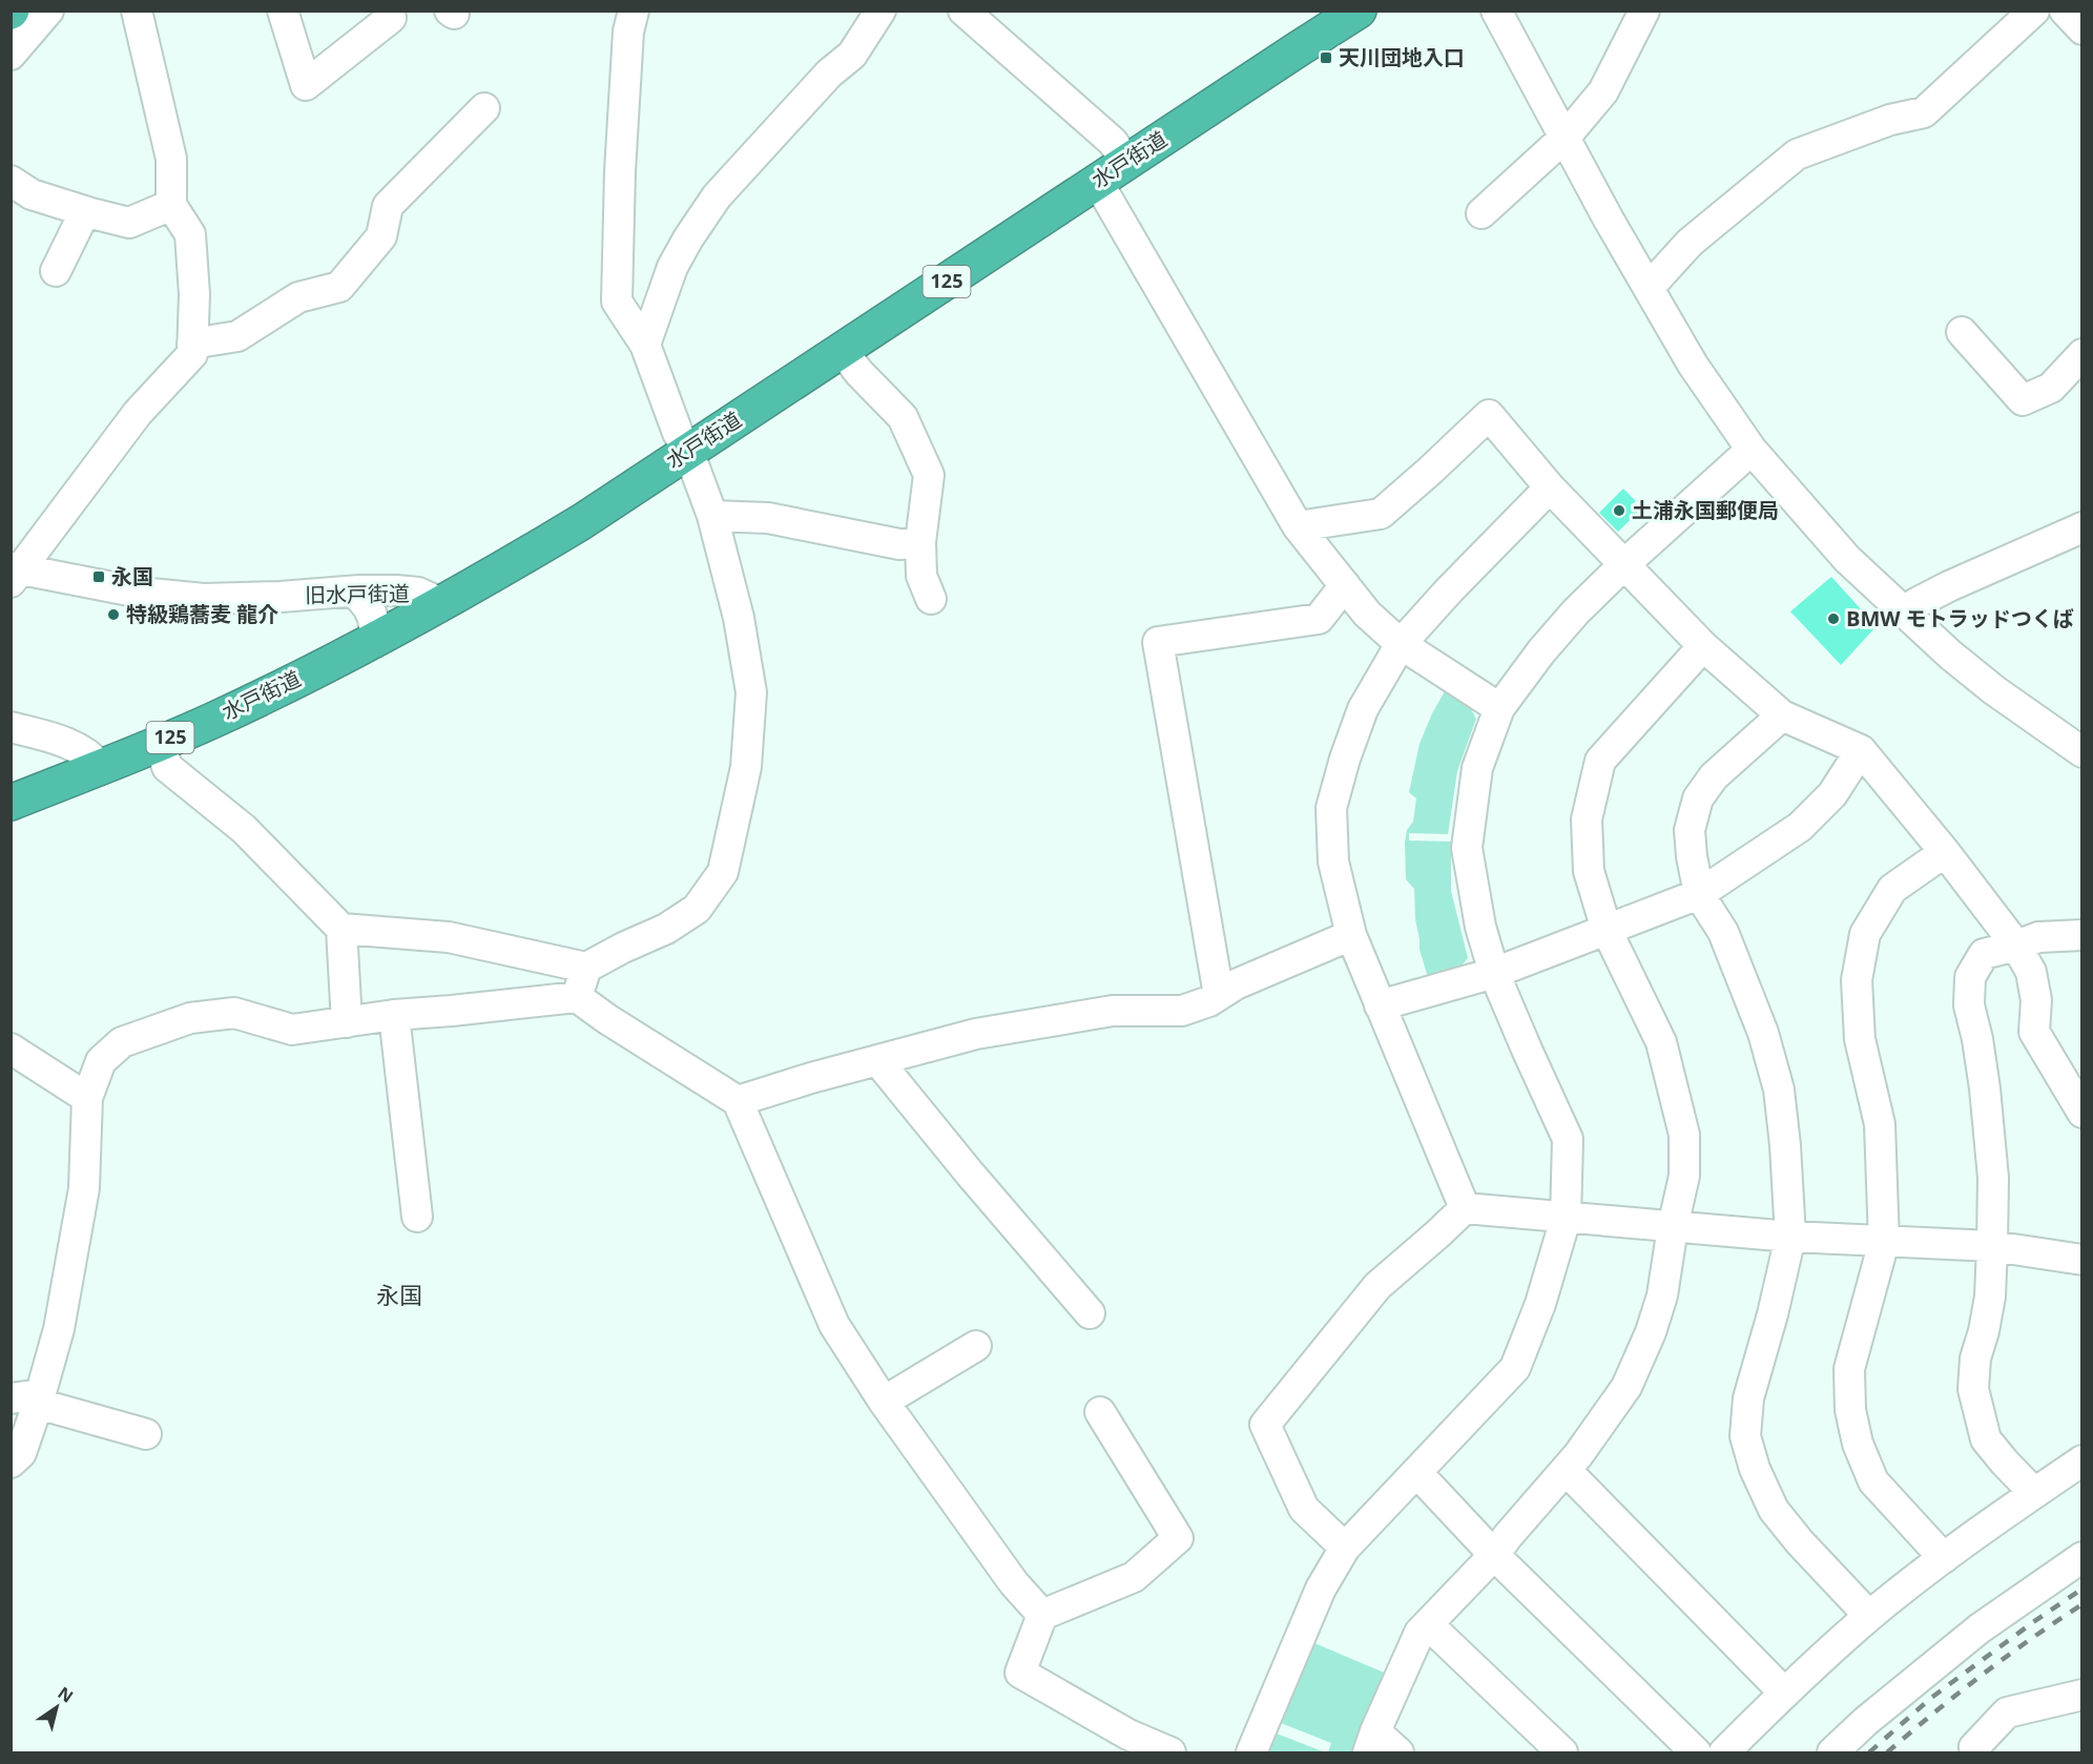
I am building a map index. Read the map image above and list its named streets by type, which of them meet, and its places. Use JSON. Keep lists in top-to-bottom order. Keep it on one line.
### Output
{"streets":{"highway":["水戸街道","125"],"street":["旧水戸街道"]},"crossings":[["水戸街道","旧水戸街道"]],"districts":["永国"],"places":{"transit":["天川団地入口","永国"],"other":["土浦永国郵便局","特級鶏蕎麦 龍介","BMW モトラッドつくば"]},"north":"top right"}
